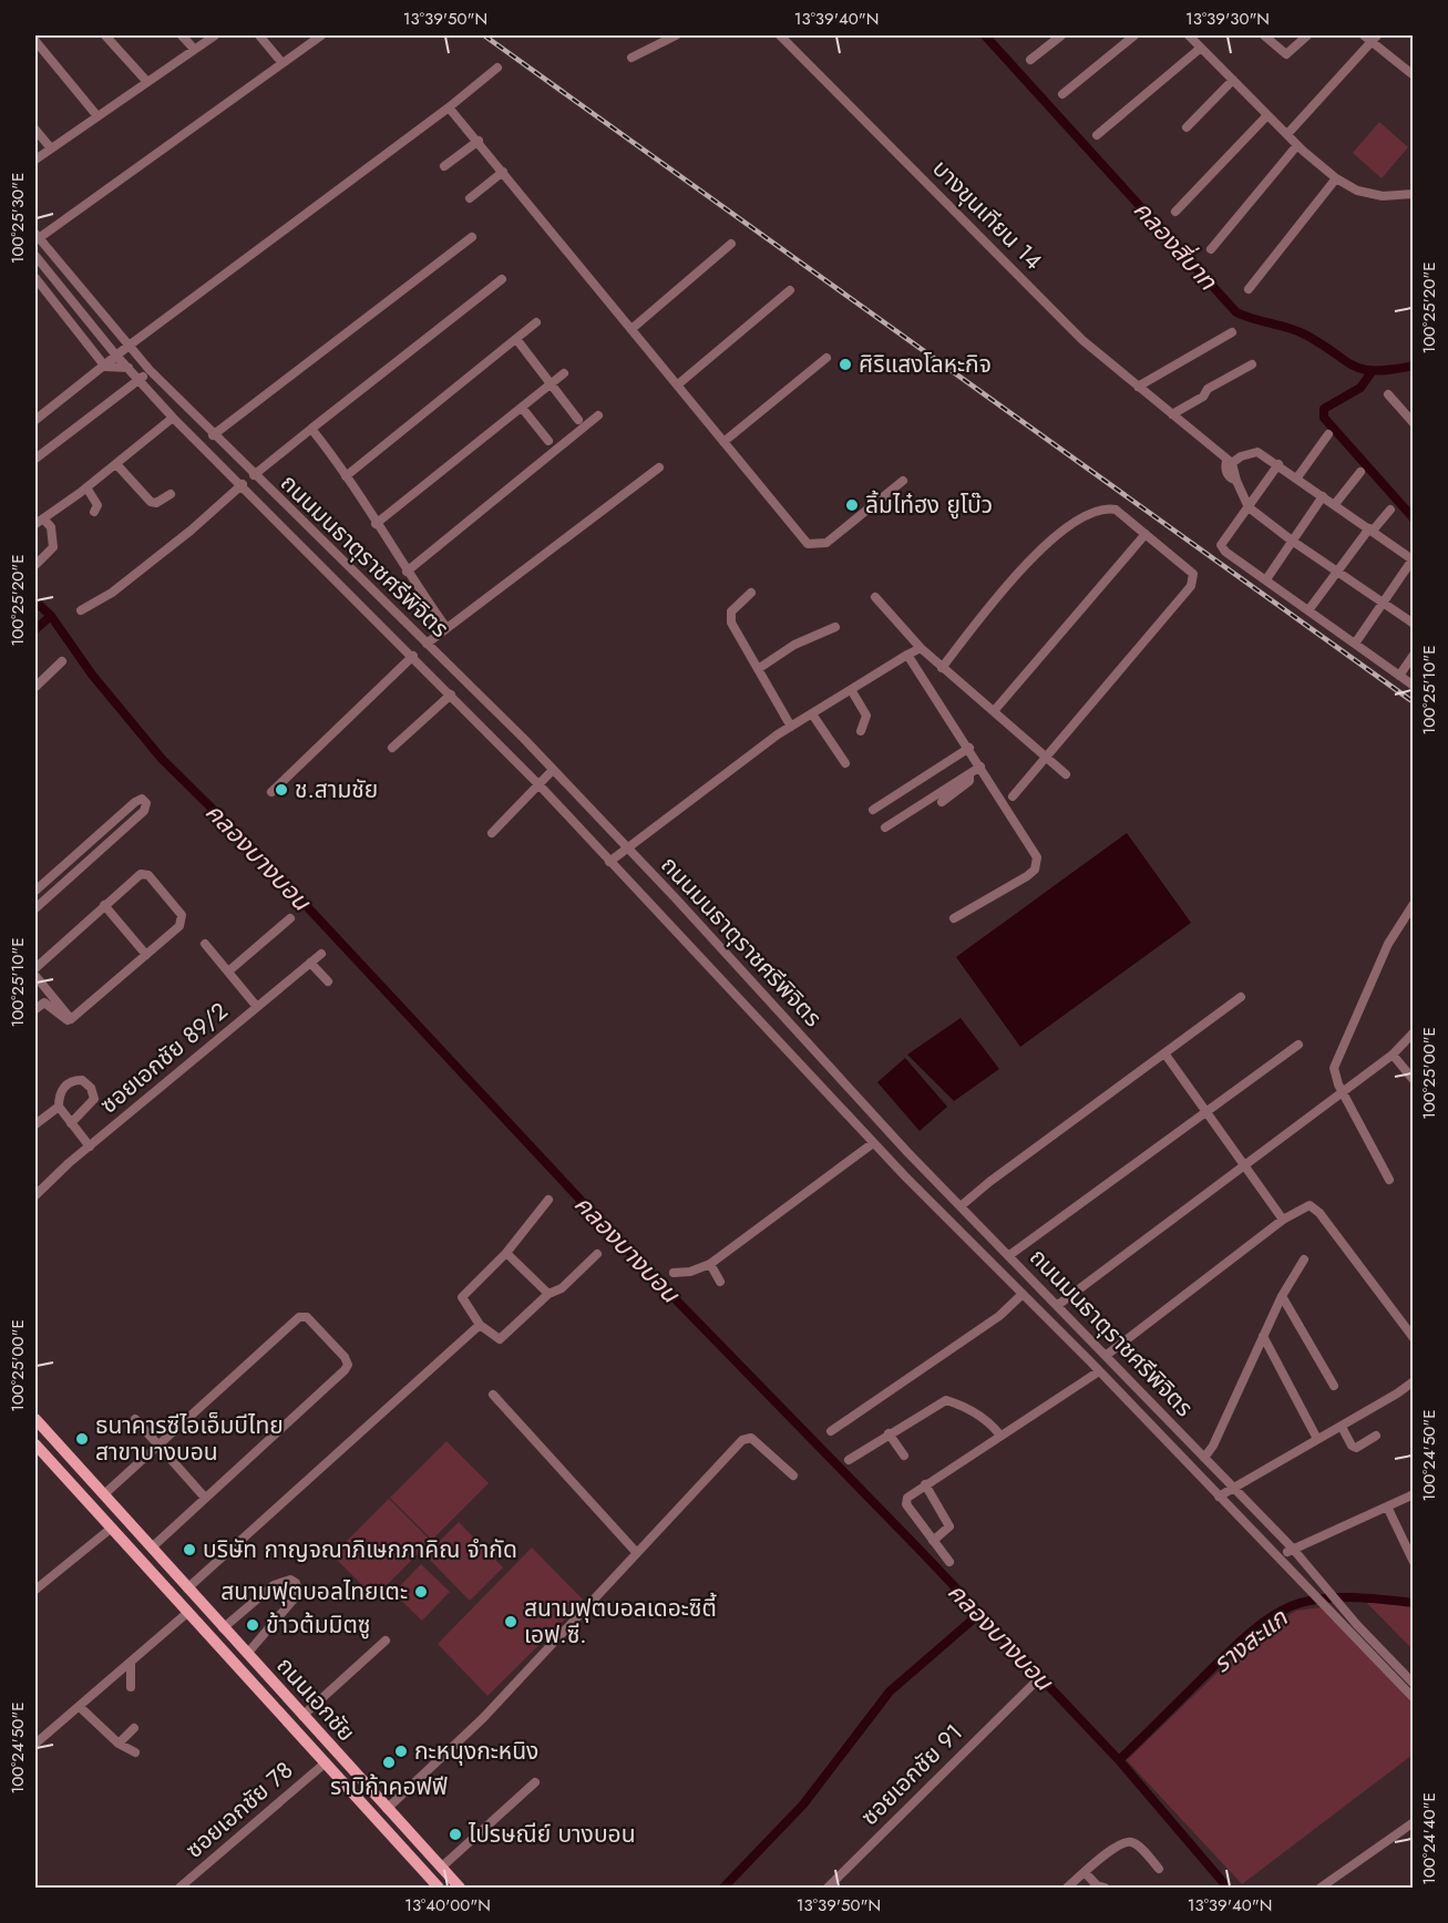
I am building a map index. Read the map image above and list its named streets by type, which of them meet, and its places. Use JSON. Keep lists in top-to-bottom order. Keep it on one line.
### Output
{"streets":{"main road":["ถนนเอกชัย"],"street":["บางขุนเทียน 14","ถนนมนธาตุราชศรีพิจิตร","ซอยเอกชัย 89/2","ซอยเอกชัย 91","ซอยเอกชัย 78"]},"crossings":[["ถนนเอกชัย","ซอยเอกชัย 78"]],"water":["คลองสี่บาท","คลองบางบอน","รางสะแก"],"places":["ศิริแสงโลหะกิจ","ลิ้มไท๋ฮง ยูโบ๊ว","ช.สามชัย","ธนาคารซีไอเอ็มบีไทย สาขาบางบอน","บริษัท กาญจณาภิเษกภาคิณ จำกัด","สนามฟุตบอลไทยเตะ","สนามฟุตบอลเดอะซิตี้ เอฟ.ซี.","ข้าวต้มมิตซู","กะหนุงกะหนิง","ราบิก้าคอฟฟี","ไปรษณีย์ บางบอน"],"coordinates":["13°39'50\"N","13°39'40\"N","13°39'30\"N","100°25'30\"E","100°25'20\"E","100°25'10\"E","100°25'00\"E","100°24'50\"E","100°24'40\"E","13°40'00\"N"]}
